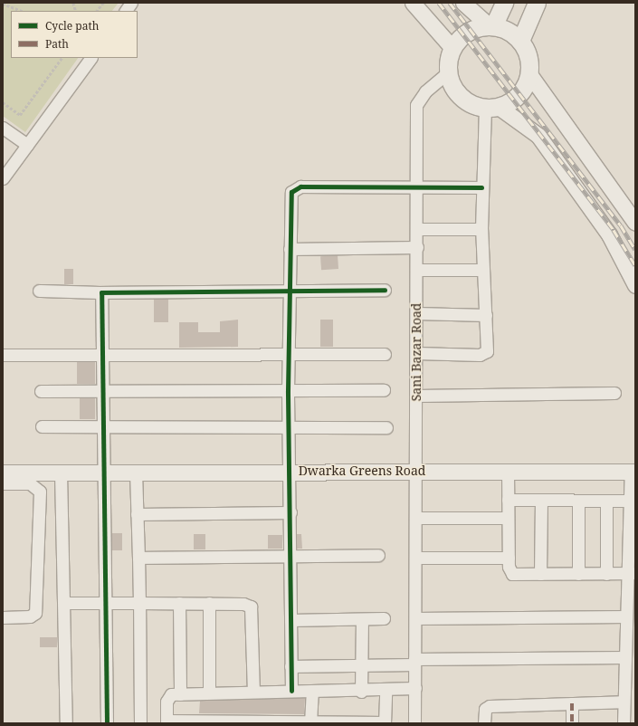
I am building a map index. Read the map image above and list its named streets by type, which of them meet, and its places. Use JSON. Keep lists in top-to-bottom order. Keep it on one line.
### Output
{"streets":{"street":["Sani Bazar Road","Dwarka Greens Road"]},"crossings":[["Sani Bazar Road","Dwarka Greens Road"]],"legend":["Cycle path","Path"]}
